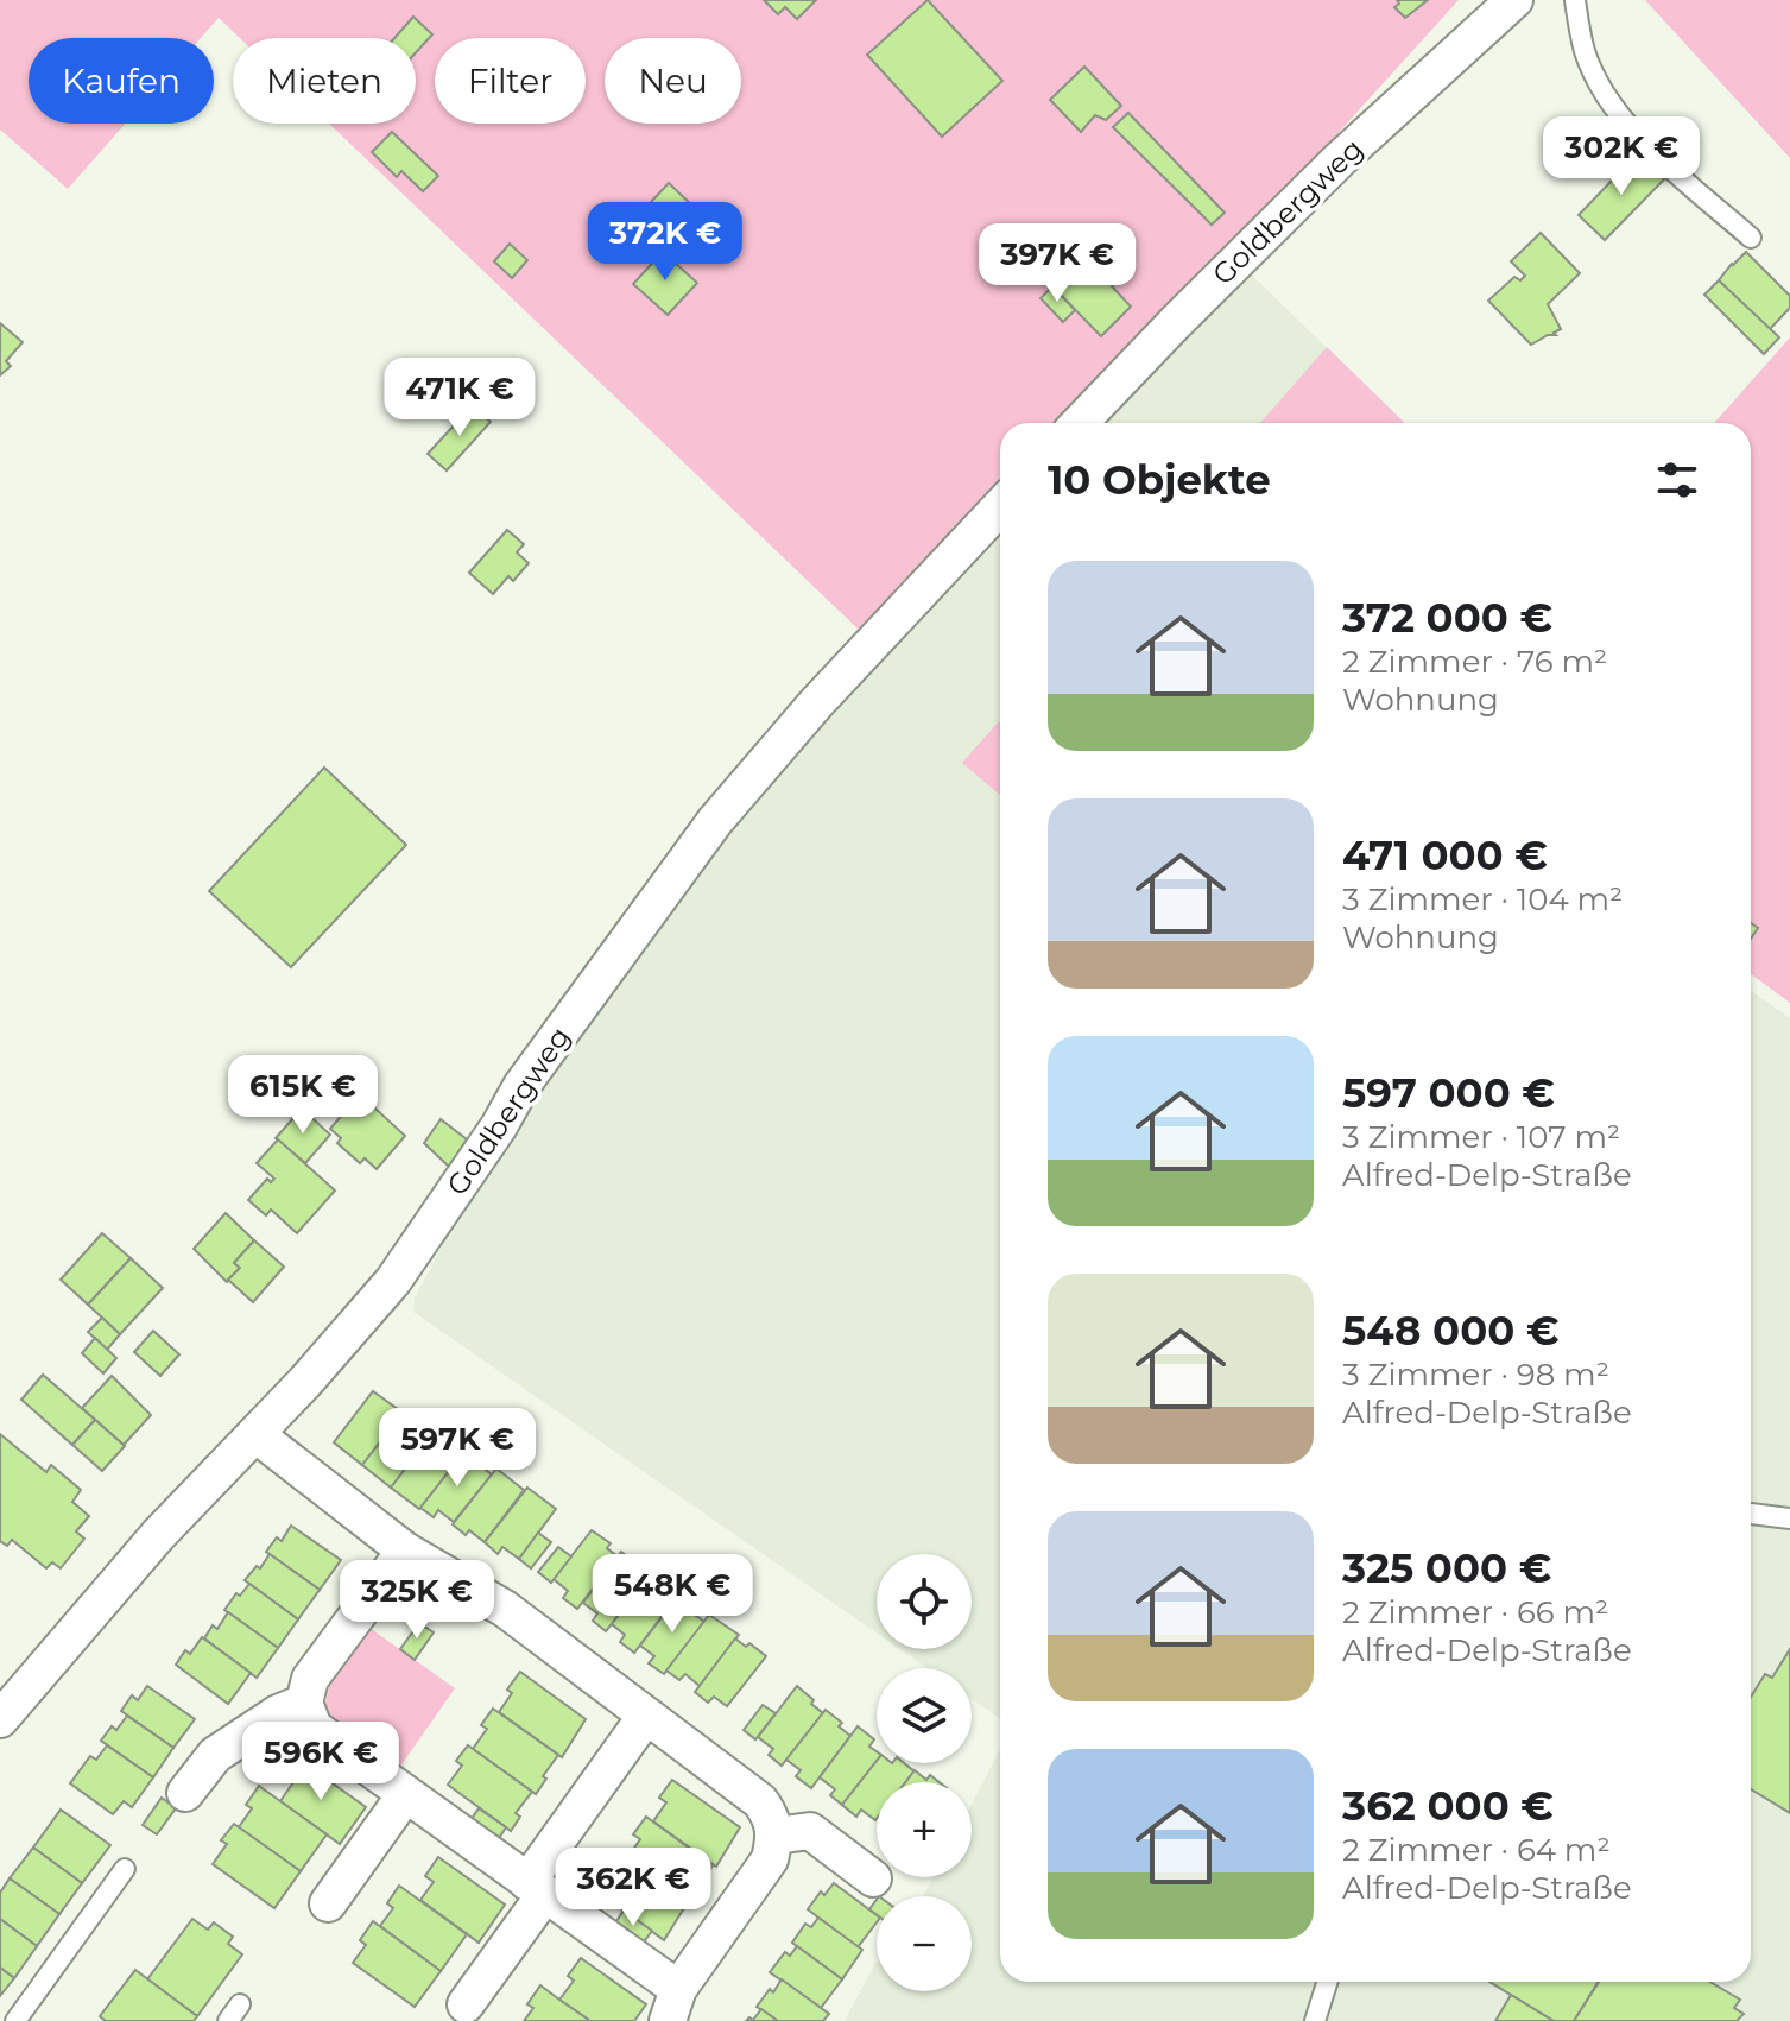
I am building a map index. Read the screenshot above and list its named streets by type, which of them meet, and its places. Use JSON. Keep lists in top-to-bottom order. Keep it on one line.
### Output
{"streets":{"street":["Goldbergweg"]},"page":{"chip":["Kaufen","Mieten","Filter","Neu"],"price":["302K €","372K €","397K €","471K €","615K €","597K €","548K €","325K €","596K €","362K €"],"heading":"10 Objekte","list":[{"name":"372 000 €","note":"2 Zimmer · 76 m² · Wohnung"},{"name":"471 000 €","note":"3 Zimmer · 104 m² · Wohnung"},{"name":"597 000 €","note":"3 Zimmer · 107 m² · Alfred-Delp-Straße"},{"name":"548 000 €","note":"3 Zimmer · 98 m² · Alfred-Delp-Straße"},{"name":"325 000 €","note":"2 Zimmer · 66 m² · Alfred-Delp-Straße"},{"name":"362 000 €","note":"2 Zimmer · 64 m² · Alfred-Delp-Straße"}],"map_buttons":["+","−"]}}
